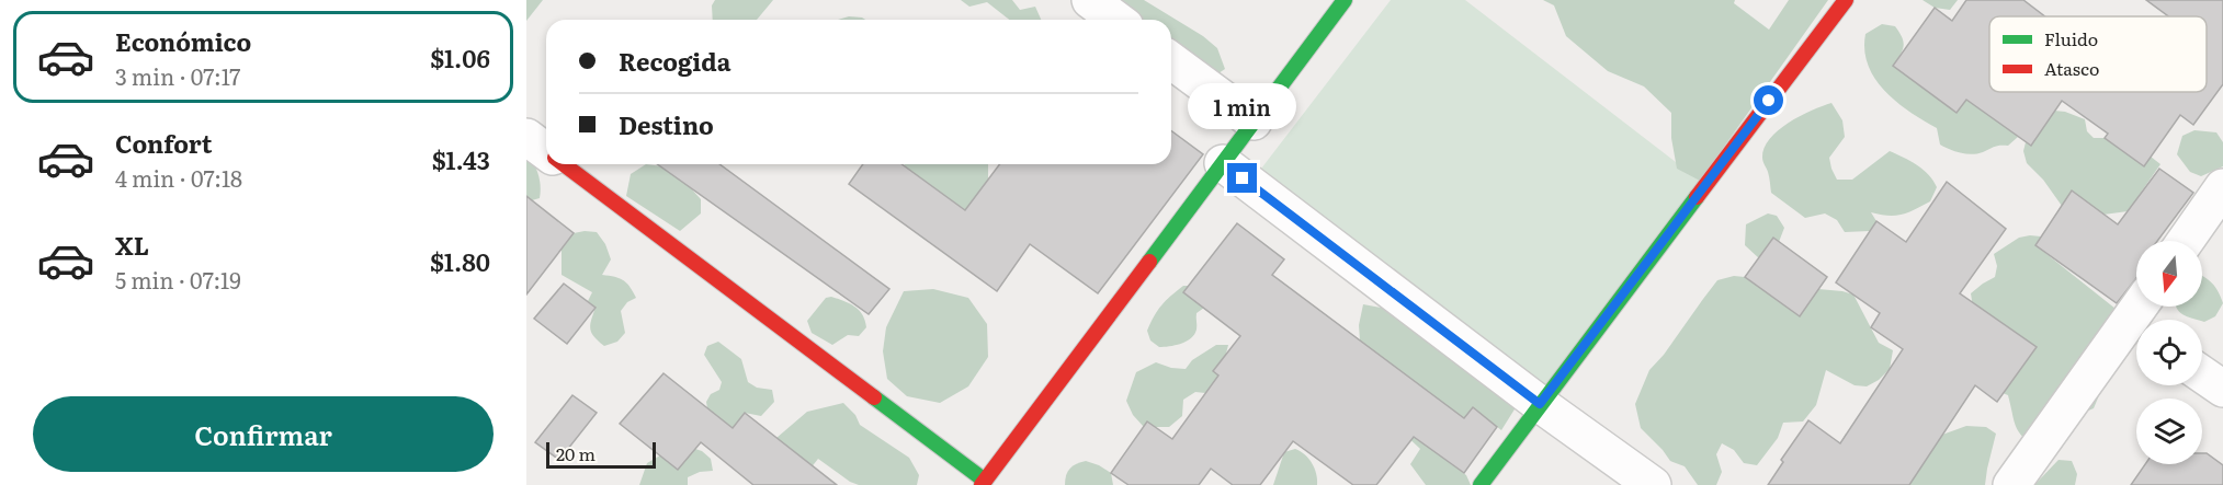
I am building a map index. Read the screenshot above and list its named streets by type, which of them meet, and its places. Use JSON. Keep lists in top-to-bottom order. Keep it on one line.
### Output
{"legend":["Fluido","Atasco"],"scale_bar":"20 m","north":"bottom","page":{"list":[{"name":"Económico","note":"3 min · 07:17","value":"$1.06"},{"name":"Confort","note":"4 min · 07:18","value":"$1.43"},{"name":"XL","note":"5 min · 07:19","value":"$1.80"}],"banner":["Recogida","Destino"],"bubble":"1 min","buttons":"Confirmar","scale":"20 m"}}
